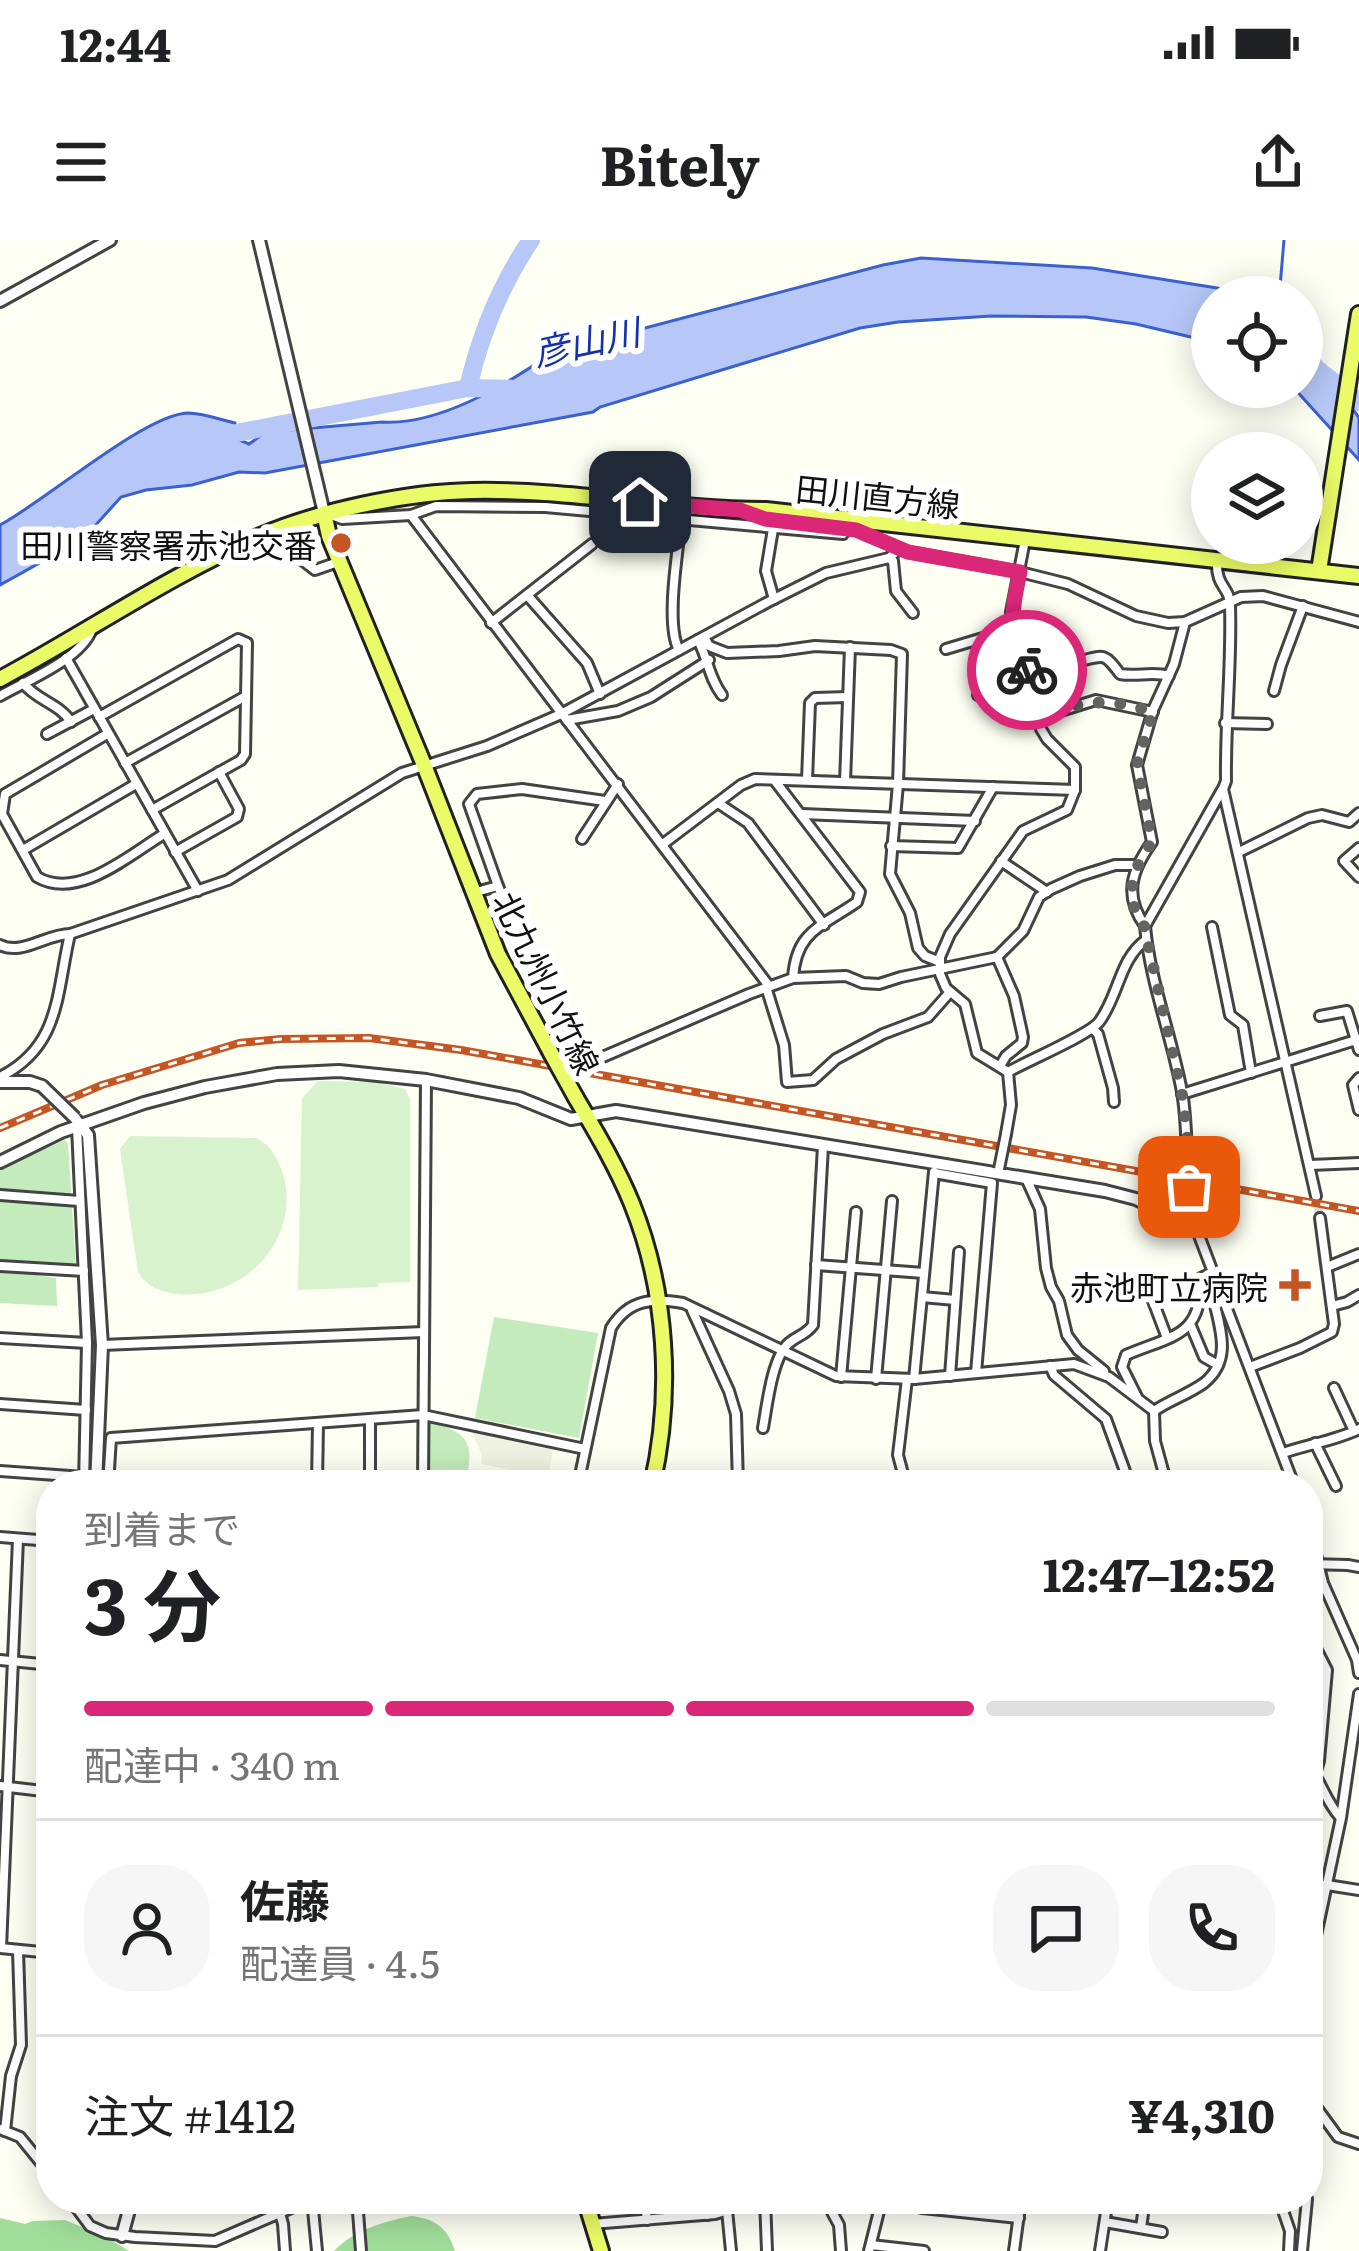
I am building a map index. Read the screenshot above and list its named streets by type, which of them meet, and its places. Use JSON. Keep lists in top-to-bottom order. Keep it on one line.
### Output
{"streets":{"main road":["田川直方線","北九州小竹線"]},"crossings":[["田川直方線","北九州小竹線"]],"water":["彦山川"],"places":{"other":["田川警察署赤池交番"],"health":["赤池町立病院"]},"page":{"status":"12:44","header":"Bitely","heading":["3 分","到着まで","12:47–12:52"],"panel":["佐藤","配達員 · 4.5","注文 #1412","¥4,310"],"bar":"配達中 · 340 m"}}
